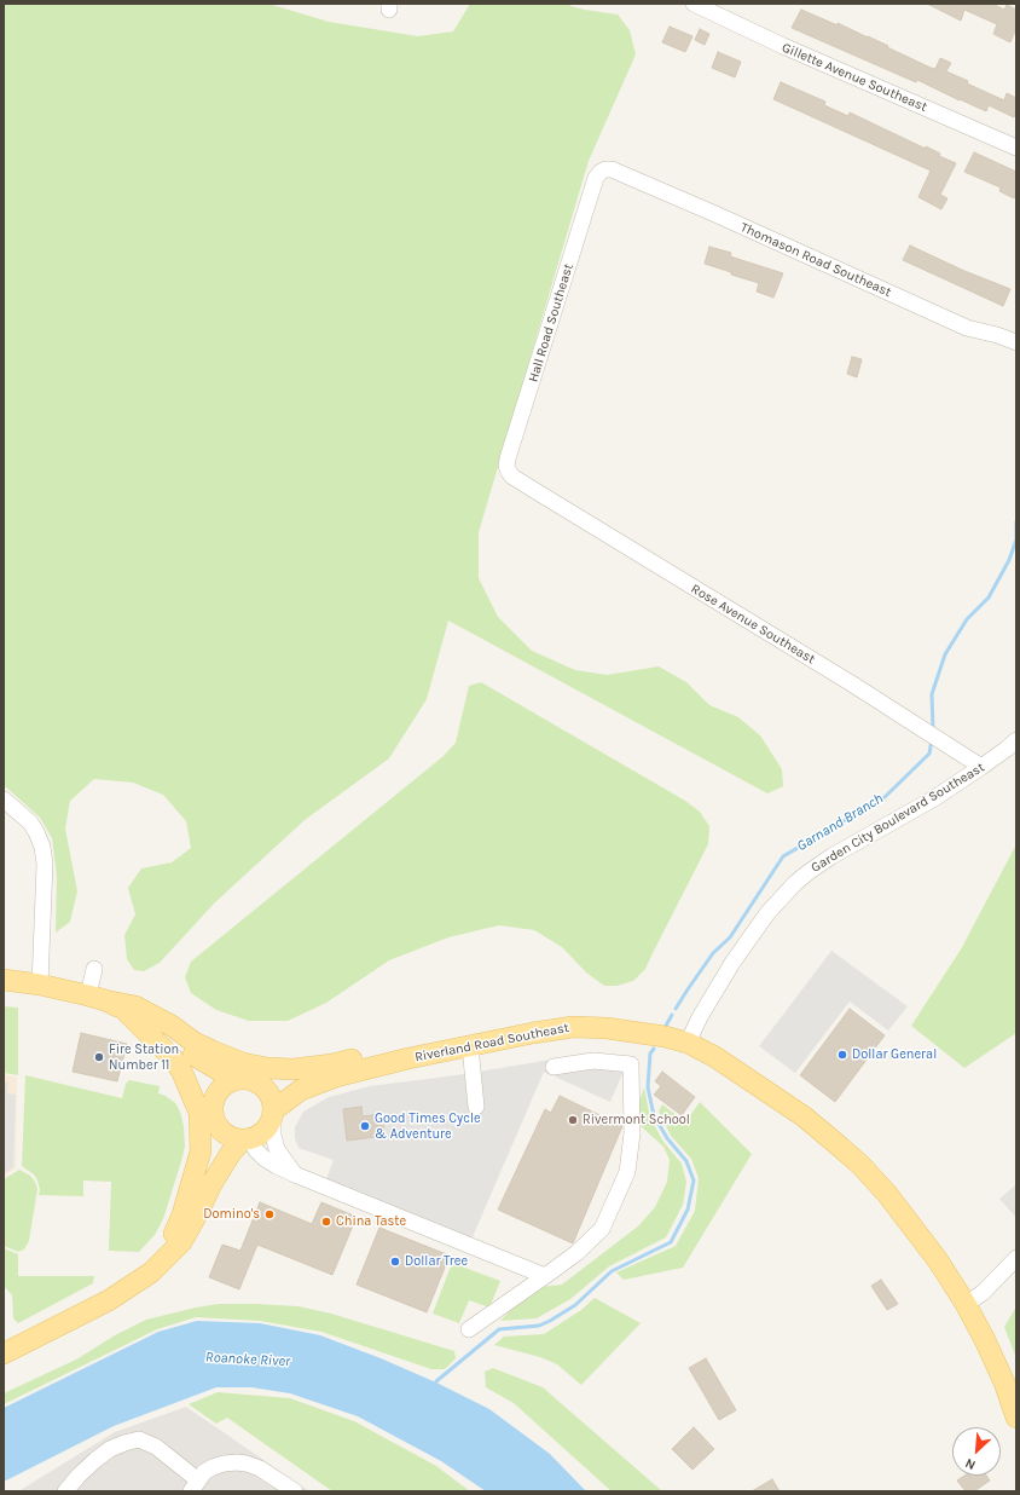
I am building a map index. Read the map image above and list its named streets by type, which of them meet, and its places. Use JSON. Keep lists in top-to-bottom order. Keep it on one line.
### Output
{"streets":{"main road":["Riverland Road Southeast"],"street":["Gillette Avenue Southeast","Thomason Road Southeast","Hall Road Southeast","Rose Avenue Southeast","Garden City Boulevard Southeast"]},"crossings":[["Thomason Road Southeast","Hall Road Southeast"],["Hall Road Southeast","Rose Avenue Southeast"],["Rose Avenue Southeast","Garden City Boulevard Southeast"],["Garden City Boulevard Southeast","Riverland Road Southeast"]],"water":["Garnand Branch","Roanoke River"],"places":["Dollar General","Fire Station Number 11","Rivermont School","Good Times Cycle & Adventure","Domino's","China Taste","Dollar Tree"],"north":"bottom left"}
